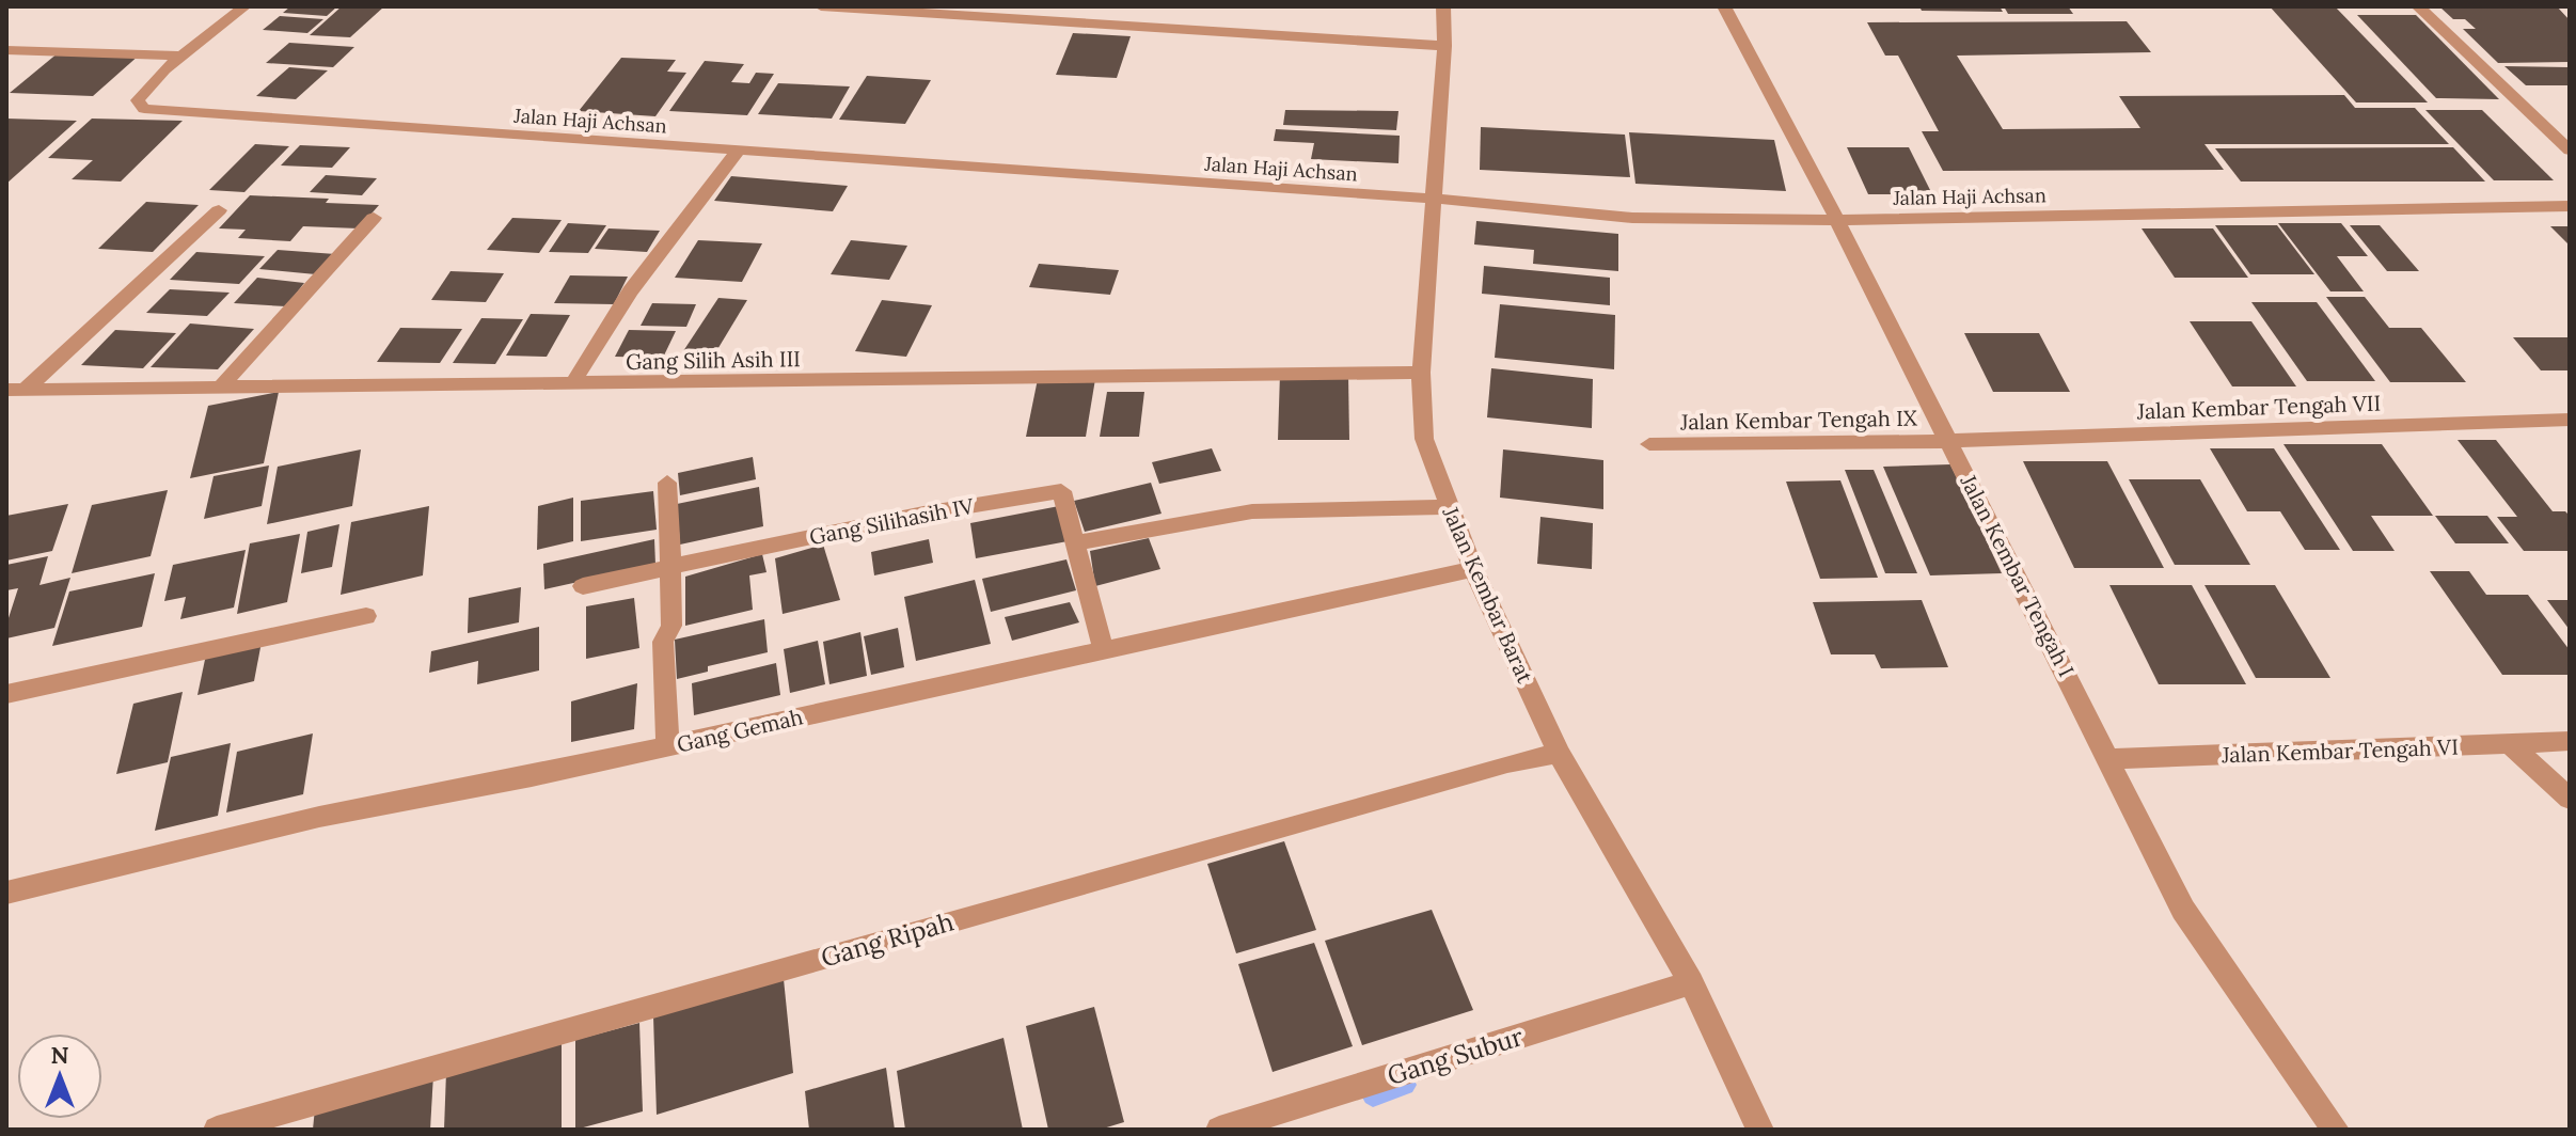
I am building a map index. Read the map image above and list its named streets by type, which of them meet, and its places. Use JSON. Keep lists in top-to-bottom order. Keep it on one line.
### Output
{"streets":{"street":["Jalan Haji Achsan","Gang Silih Asih III","Jalan Kembar Tengah VII","Jalan Kembar Tengah IX","Gang Silihasih IV","Jalan Kembar Tengah I","Jalan Kembar Barat","Gang Gemah","Jalan Kembar Tengah VI","Gang Ripah","Gang Subur"]},"crossings":[["Jalan Haji Achsan","Jalan Kembar Tengah I"],["Jalan Haji Achsan","Jalan Kembar Barat"],["Gang Silih Asih III","Jalan Kembar Barat"],["Jalan Kembar Tengah VII","Jalan Kembar Tengah IX"],["Jalan Kembar Tengah VII","Jalan Kembar Tengah I"],["Jalan Kembar Tengah IX","Jalan Kembar Tengah I"],["Gang Silihasih IV","Gang Gemah"],["Jalan Kembar Tengah I","Jalan Kembar Tengah VI"],["Jalan Kembar Barat","Gang Gemah"],["Jalan Kembar Barat","Gang Ripah"],["Jalan Kembar Barat","Gang Subur"]],"north":"top"}
